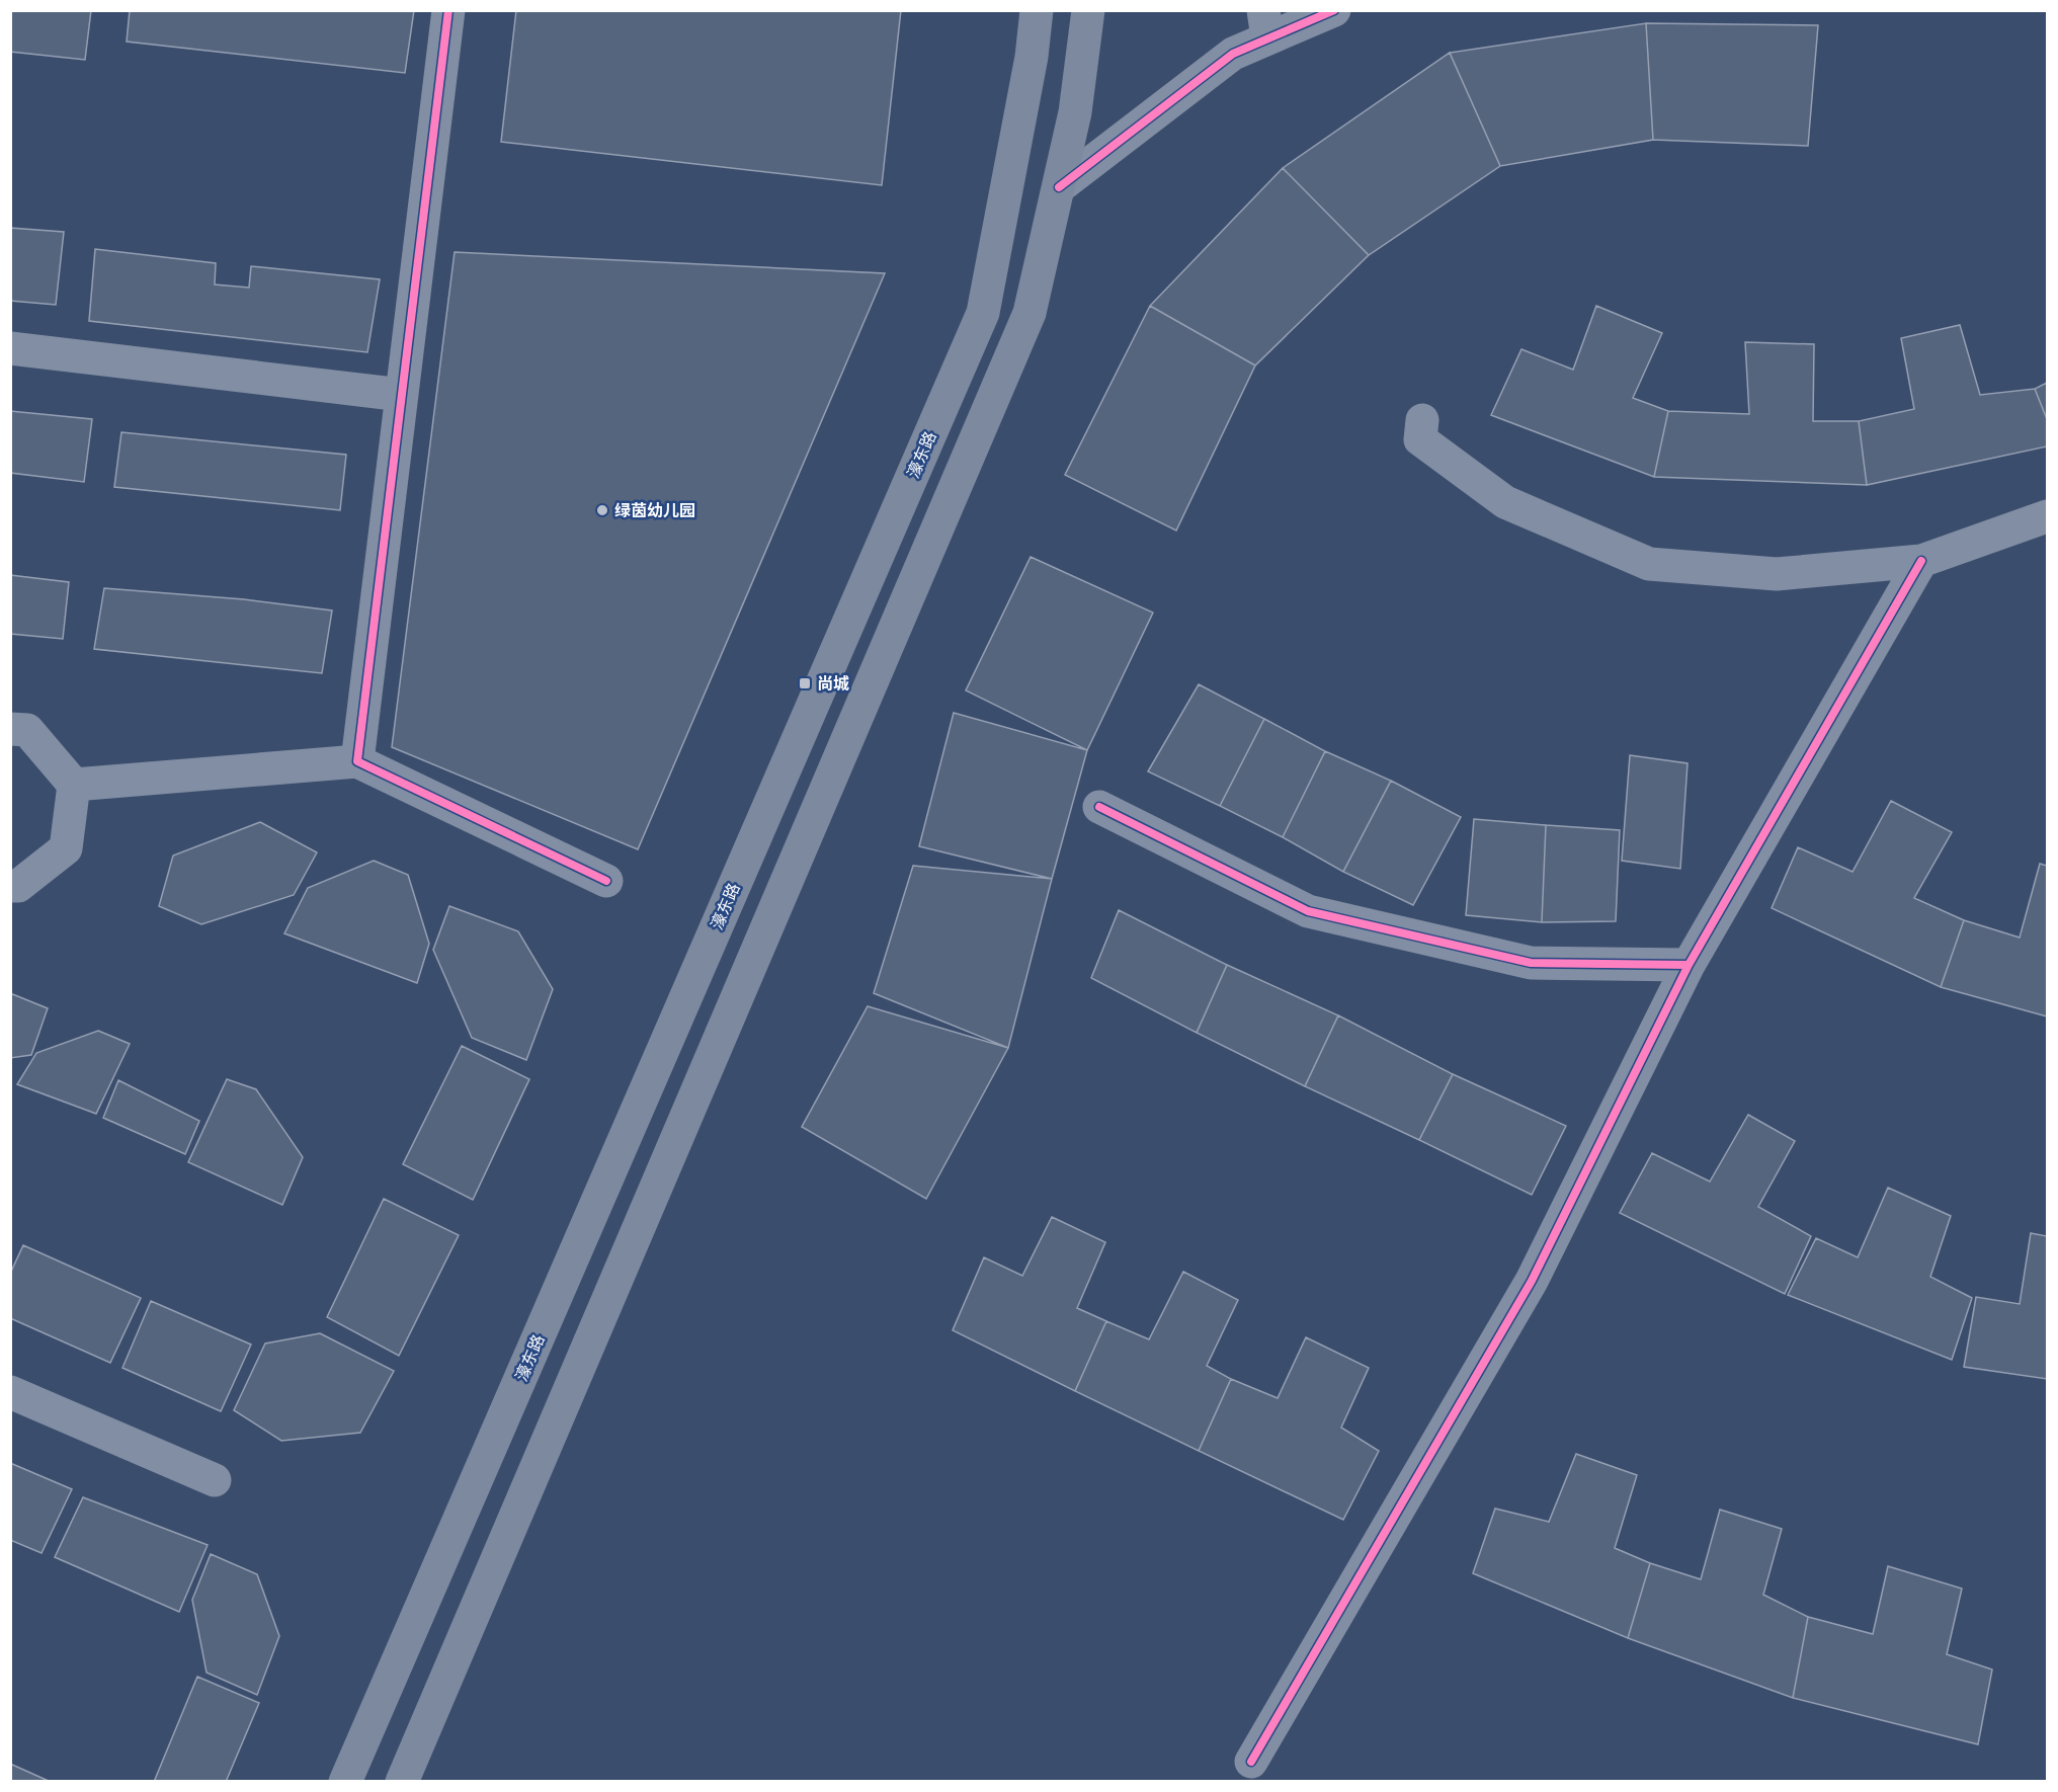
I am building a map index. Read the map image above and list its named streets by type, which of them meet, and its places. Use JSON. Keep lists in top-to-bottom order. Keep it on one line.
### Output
{"streets":{"main road":["濠东路"]},"places":{"other":["绿茵幼儿园"],"transit":["尚城"]}}
